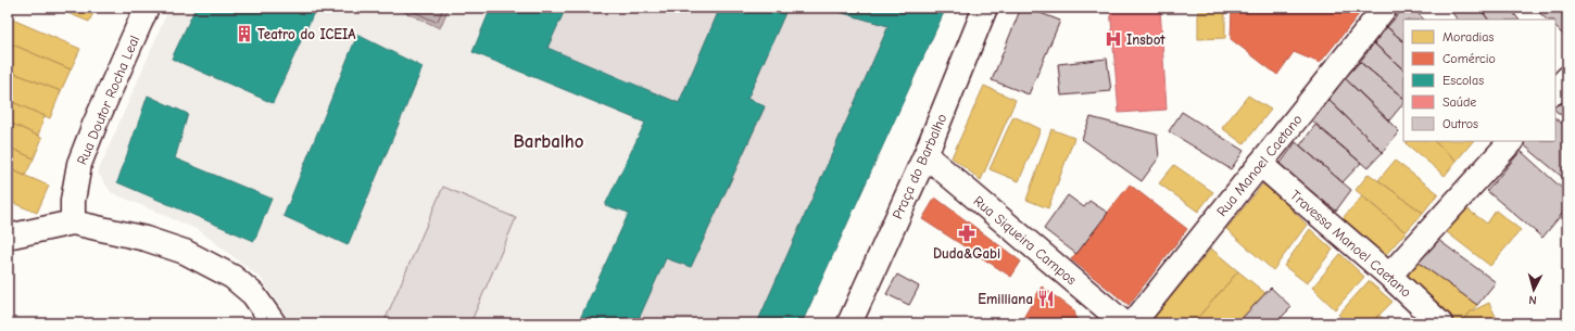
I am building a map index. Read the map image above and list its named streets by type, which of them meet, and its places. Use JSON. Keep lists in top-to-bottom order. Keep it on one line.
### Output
{"streets":{"street":["Rua Doutor Rocha Leal","Rua Manoel Caetano","Praça do Barbalho","Rua Siqueira Campos","Travessa Manoel Caetano"]},"crossings":[["Rua Manoel Caetano","Travessa Manoel Caetano"],["Praça do Barbalho","Rua Siqueira Campos"]],"districts":["Barbalho"],"places":{"building":["Teatro do ICEIA"],"hospital":["Insbot"],"pharmacy":["Duda&Gabi"],"restaurant":["Emilliana"]},"legend":["Moradias","Comércio","Escolas","Saúde","Outros"],"north":"bottom"}
